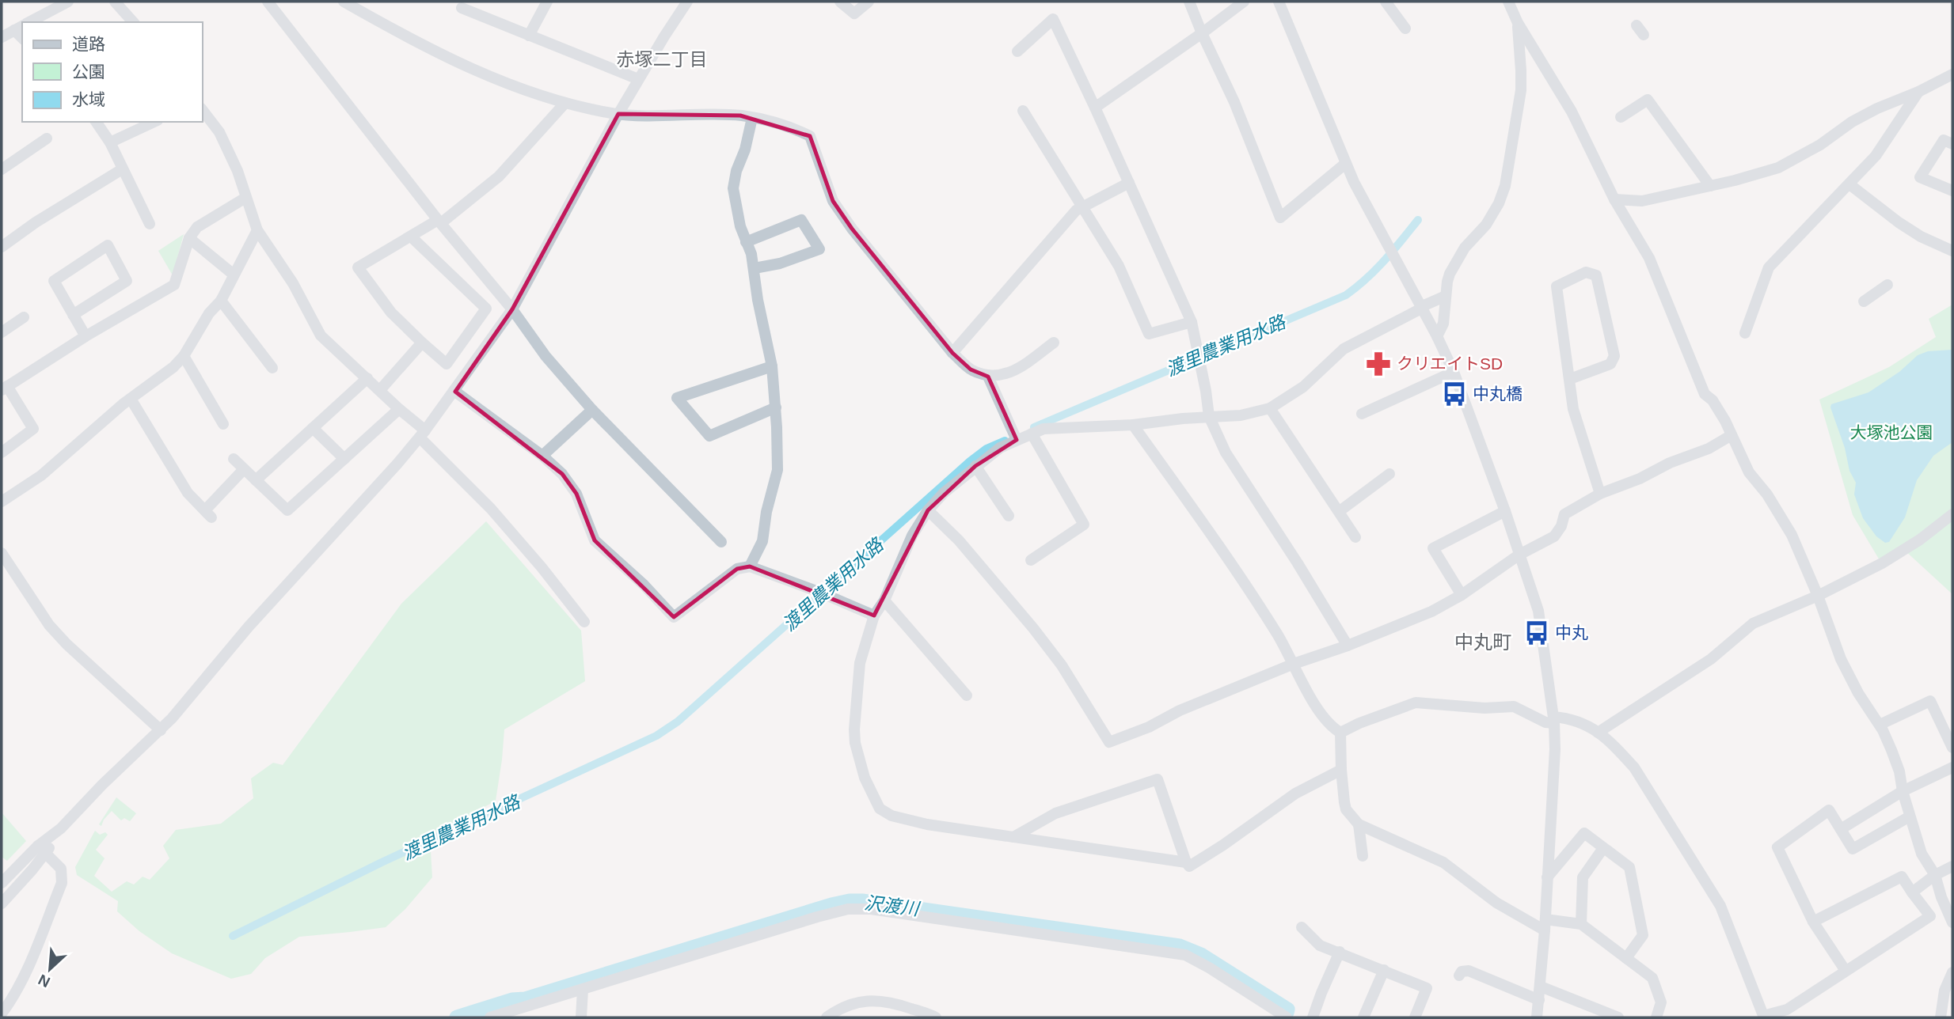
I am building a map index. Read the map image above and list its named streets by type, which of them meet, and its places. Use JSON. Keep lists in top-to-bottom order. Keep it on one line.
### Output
{"districts":["赤塚二丁目","中丸町"],"water":["渡里農業用水路","沢渡川"],"parks":["大塚池公園"],"places":{"pharmacy":["クリエイトSD"],"bus stop":["中丸橋","中丸"]},"legend":["道路","公園","水域"],"north":"bottom left"}
